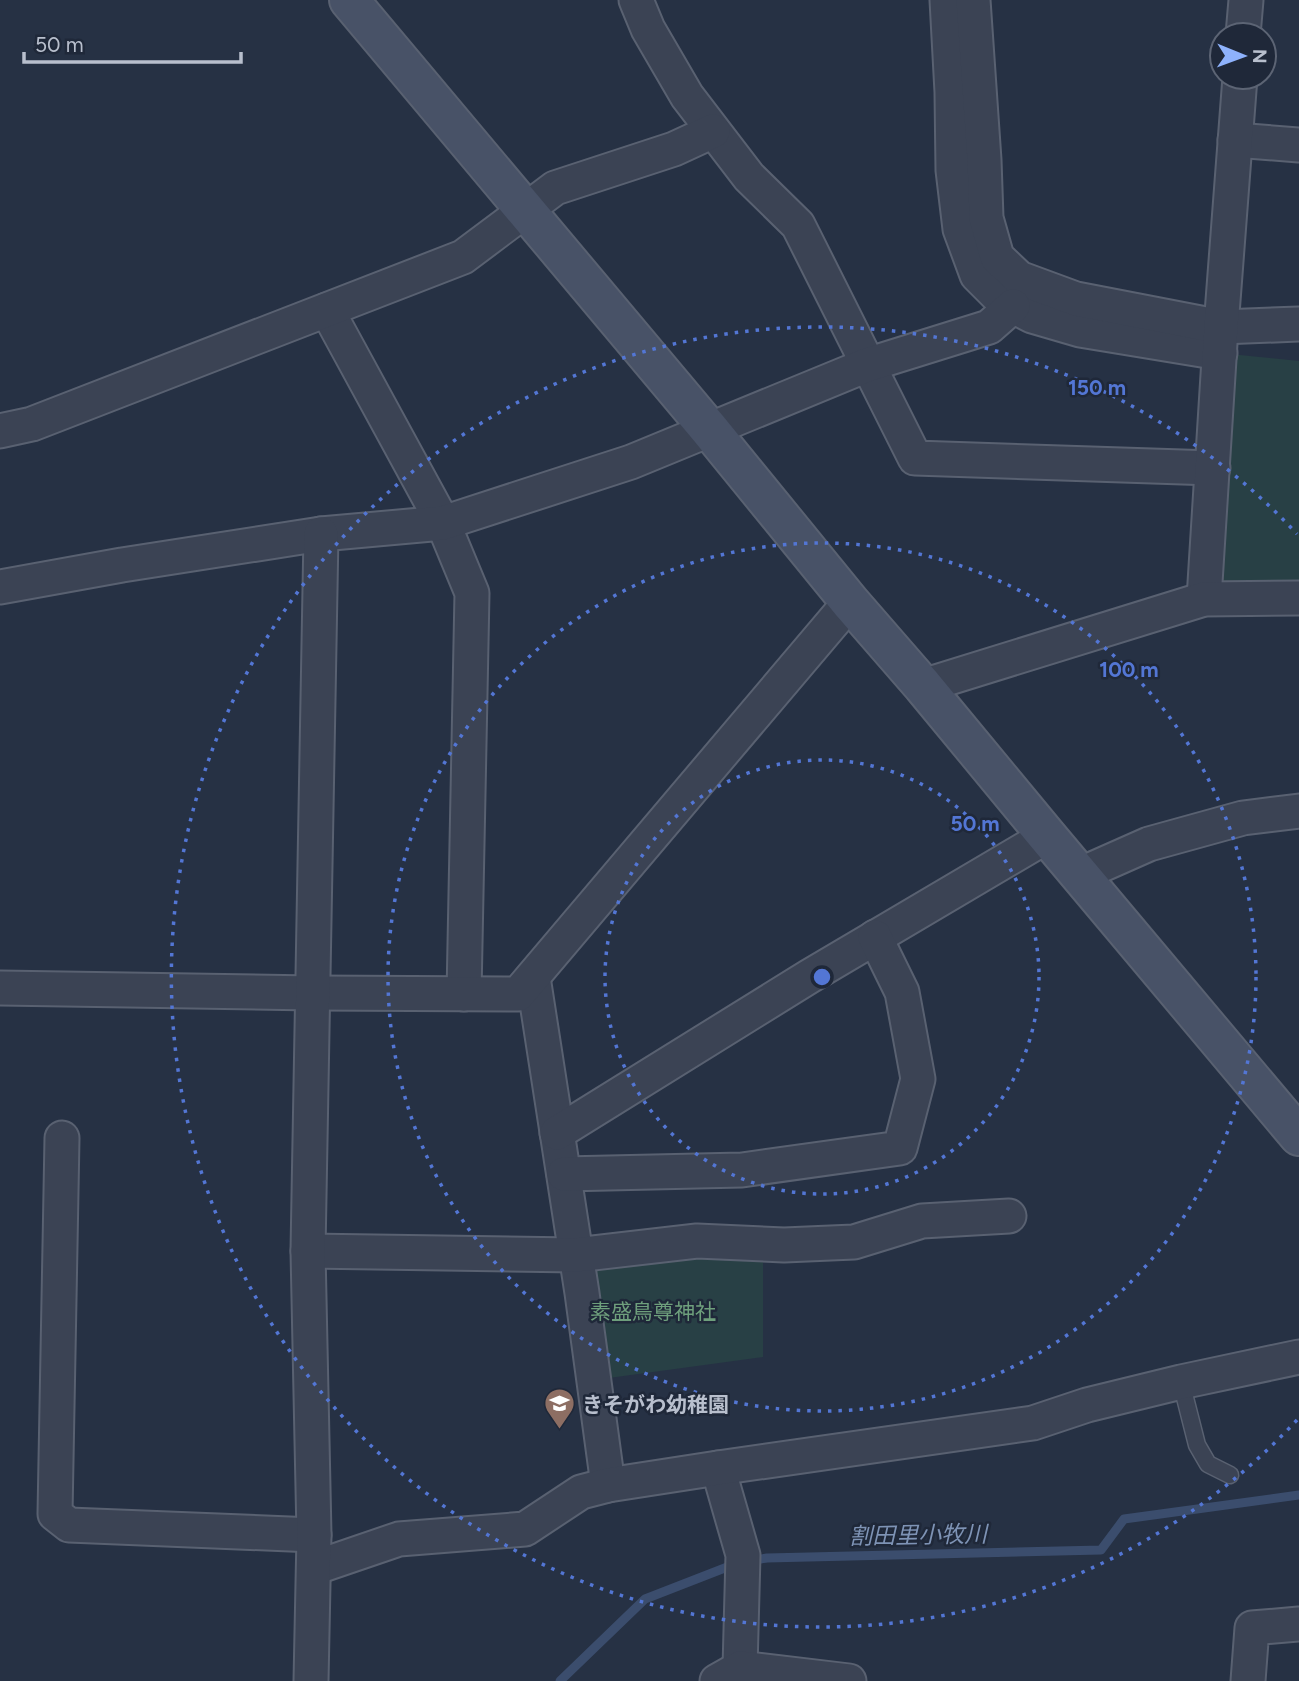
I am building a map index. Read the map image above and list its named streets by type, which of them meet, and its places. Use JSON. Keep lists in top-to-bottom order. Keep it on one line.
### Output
{"water":["割田里小牧川"],"parks":["素盛鳥尊神社"],"places":{"school or university":["きそがわ幼稚園"]},"scale_bar":"50 m","north":"right","rings":["150 m","100 m","50 m"]}
